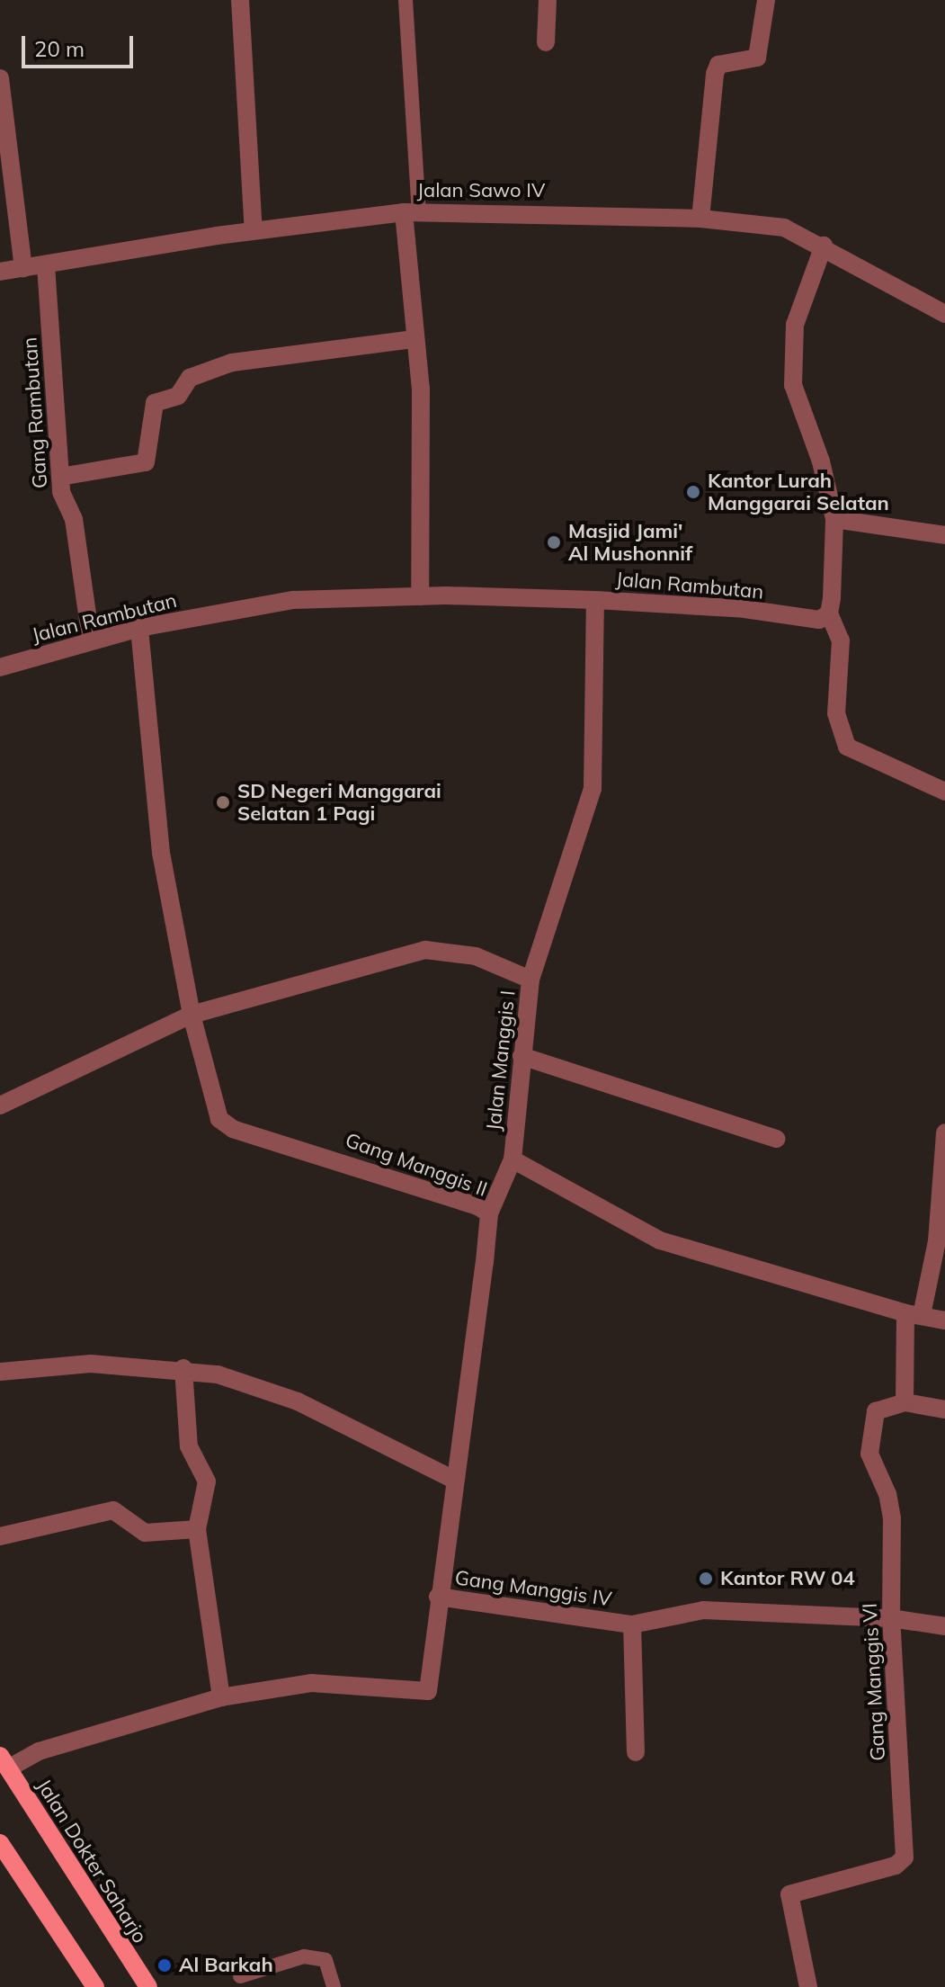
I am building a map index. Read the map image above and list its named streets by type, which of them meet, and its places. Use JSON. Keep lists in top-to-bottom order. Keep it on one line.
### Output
{"streets":{"main road":["Jalan Dokter Saharjo"],"street":["Jalan Sawo IV","Gang Rambutan","Jalan Rambutan","Jalan Manggis I","Gang Manggis II","Gang Manggis IV","Gang Manggis VI"]},"crossings":[["Jalan Sawo IV","Gang Rambutan"],["Gang Rambutan","Jalan Rambutan"],["Jalan Manggis I","Gang Manggis II"],["Gang Manggis II","Gang Manggis IV"],["Gang Manggis IV","Gang Manggis VI"],["Gang Manggis IV","Jalan Dokter Saharjo"]],"places":["Kantor Lurah Manggarai Selatan","Masjid Jami' Al Mushonnif","SD Negeri Manggarai Selatan 1 Pagi","Kantor RW 04","Al Barkah"],"scale_bar":"20 m"}
